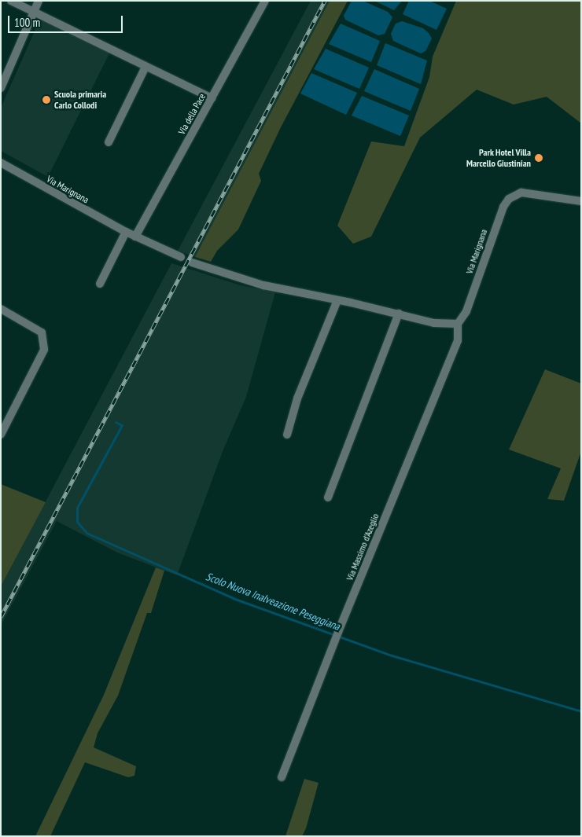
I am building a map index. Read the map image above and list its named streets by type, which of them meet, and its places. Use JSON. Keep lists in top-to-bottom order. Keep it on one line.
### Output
{"streets":{"street":["Via della Pace","Via Marignana","Via Massimo d'Azeglio"]},"crossings":[["Via della Pace","Via Marignana"],["Via Marignana","Via Massimo d'Azeglio"]],"water":["Scolo Nuova Inalveazione Peseggiana"],"places":["Scuola primaria Carlo Collodi","Park Hotel Villa Marcello Giustinian"],"scale_bar":"100 m"}
